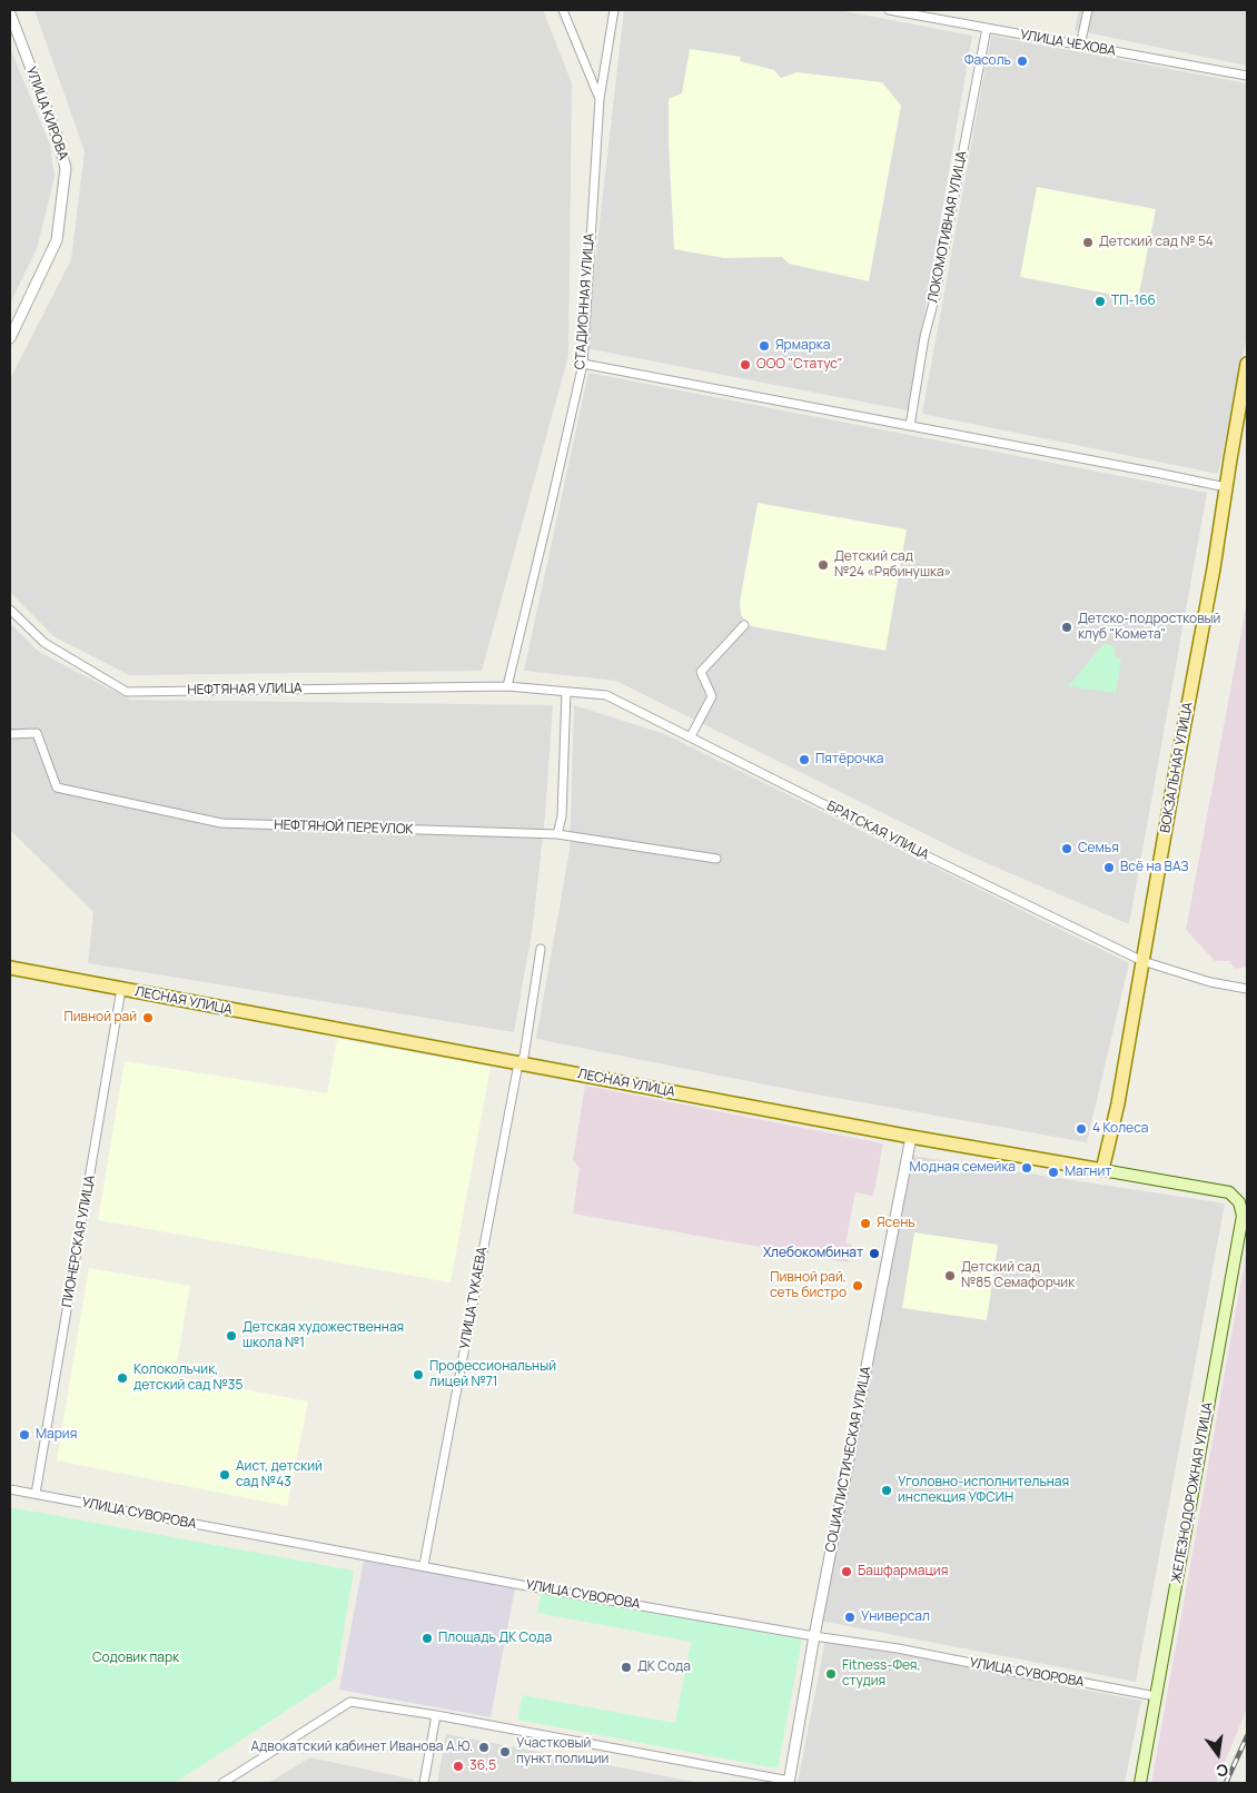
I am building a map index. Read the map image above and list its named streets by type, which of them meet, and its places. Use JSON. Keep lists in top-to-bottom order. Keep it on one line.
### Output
{"streets":{"main road":["ВОКЗАЛЬНАЯ УЛИЦА","ЛЕСНАЯ УЛИЦА","ЖЕЛЕЗНОДОРОЖНАЯ УЛИЦА"],"street":["УЛИЦА ЧЕХОВА","УЛИЦА КИРОВА","ЛОКОМОТИВНАЯ УЛИЦА","СТАДИОННАЯ УЛИЦА","НЕФТЯНАЯ УЛИЦА","НЕФТЯНОЙ ПЕРЕУЛОК","БРАТСКАЯ УЛИЦА","ПИОНЕРСКАЯ УЛИЦА","УЛИЦА ТУКАЕВА","СОЦИАЛИСТИЧЕСКАЯ УЛИЦА","УЛИЦА СУВОРОВА"]},"crossings":[["УЛИЦА ЧЕХОВА","ЛОКОМОТИВНАЯ УЛИЦА"],["СТАДИОННАЯ УЛИЦА","НЕФТЯНАЯ УЛИЦА"],["СТАДИОННАЯ УЛИЦА","БРАТСКАЯ УЛИЦА"],["НЕФТЯНАЯ УЛИЦА","БРАТСКАЯ УЛИЦА"],["ВОКЗАЛЬНАЯ УЛИЦА","БРАТСКАЯ УЛИЦА"],["ВОКЗАЛЬНАЯ УЛИЦА","ЛЕСНАЯ УЛИЦА"],["ЛЕСНАЯ УЛИЦА","ПИОНЕРСКАЯ УЛИЦА"],["ЛЕСНАЯ УЛИЦА","УЛИЦА ТУКАЕВА"],["ЛЕСНАЯ УЛИЦА","СОЦИАЛИСТИЧЕСКАЯ УЛИЦА"],["ЛЕСНАЯ УЛИЦА","ЖЕЛЕЗНОДОРОЖНАЯ УЛИЦА"],["ПИОНЕРСКАЯ УЛИЦА","УЛИЦА СУВОРОВА"],["УЛИЦА ТУКАЕВА","УЛИЦА СУВОРОВА"],["СОЦИАЛИСТИЧЕСКАЯ УЛИЦА","УЛИЦА СУВОРОВА"],["ЖЕЛЕЗНОДОРОЖНАЯ УЛИЦА","УЛИЦА СУВОРОВА"]],"parks":["Содовик парк"],"places":["Фасоль","Детский сад № 54","ТП-166","Ярмарка","ООО \"Статус\"","Детский сад №24 «Рябинушка»","Детско-подростковый клуб \"Комета\"","Пятёрочка","Семья","Всё на ВАЗ","Пивной рай","4 Колеса","Модная семейка","Магнит","Ясень","Хлебокомбинат","Детский сад №85 Семафорчик","Пивной рай, сеть бистро","Детская художественная школа №1","Профессиональный лицей №71","Колокольчик, детский сад №35","Мария","Аист, детский сад №43","Уголовно-исполнительная инспекция УФСИН","Башфармация","Универсал","Площадь ДК Сода","ДК Сода","Fitness-Фея, студия","Адвокатский кабинет Иванова А.Ю.","Участковый пункт полиции","36,5"],"north":"bottom"}
